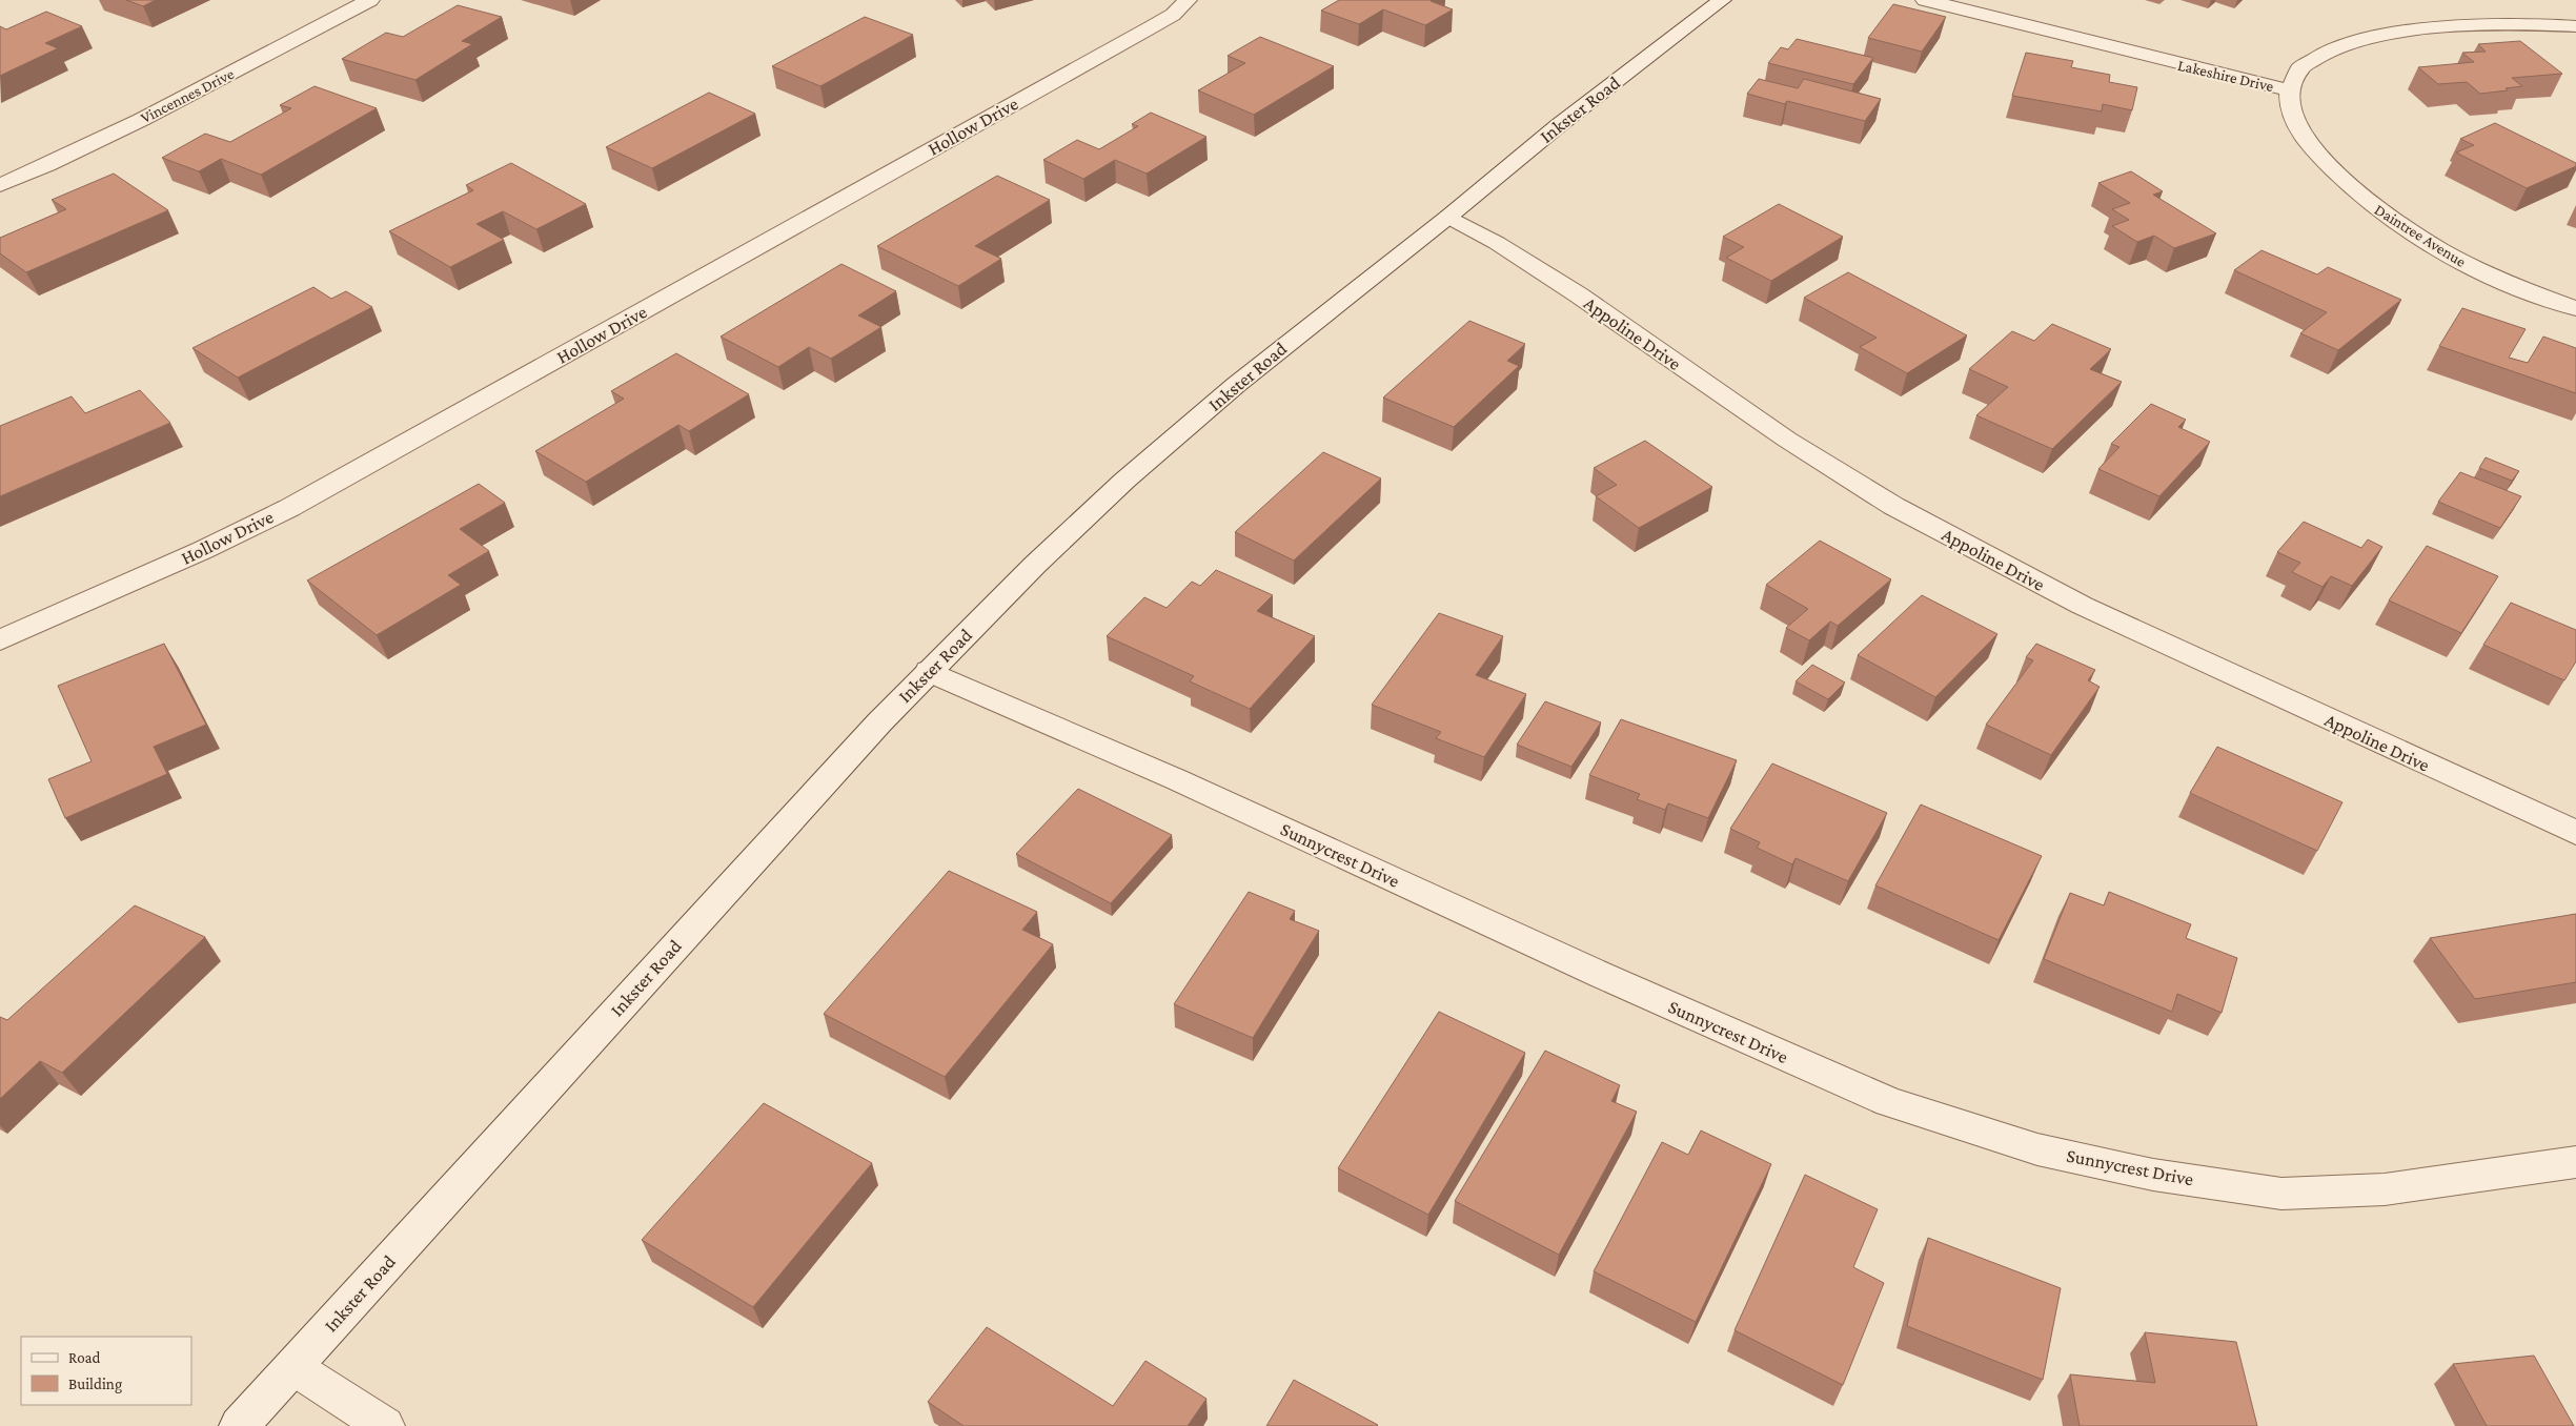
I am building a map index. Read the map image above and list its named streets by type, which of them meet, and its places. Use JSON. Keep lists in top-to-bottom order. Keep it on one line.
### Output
{"streets":{"street":["Lakeshire Drive","Vincennes Drive","Inkster Road","Hollow Drive","Daintree Avenue","Appoline Drive","Sunnycrest Drive"]},"crossings":[["Lakeshire Drive","Daintree Avenue"],["Inkster Road","Appoline Drive"],["Inkster Road","Sunnycrest Drive"]],"legend":["Road","Building"]}
